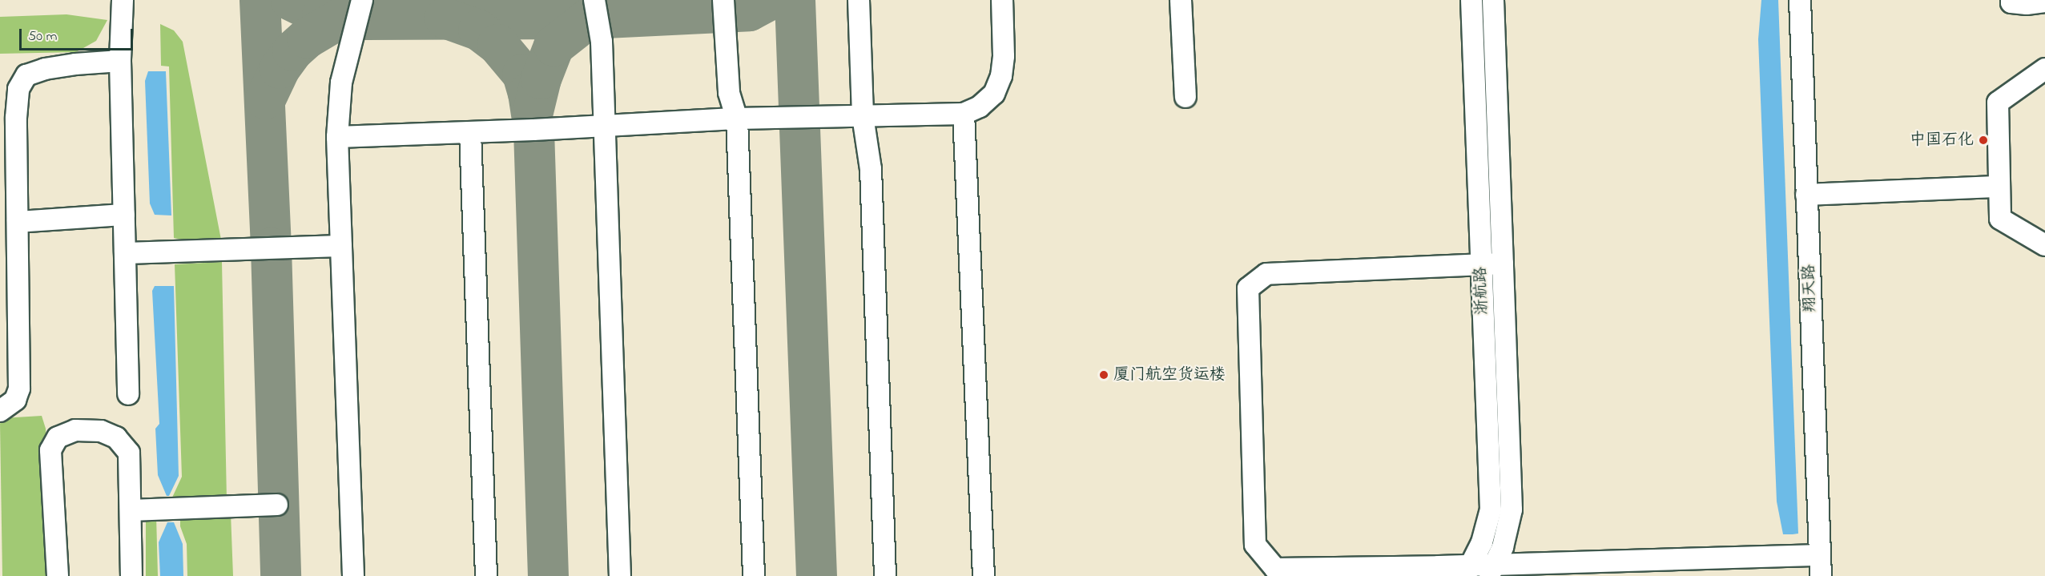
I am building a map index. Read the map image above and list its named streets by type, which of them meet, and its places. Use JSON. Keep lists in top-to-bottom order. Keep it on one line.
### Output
{"streets":{"street":["翔天路","浙航路"]},"places":["中国石化","厦门航空货运楼"],"scale_bar":"50 m"}
